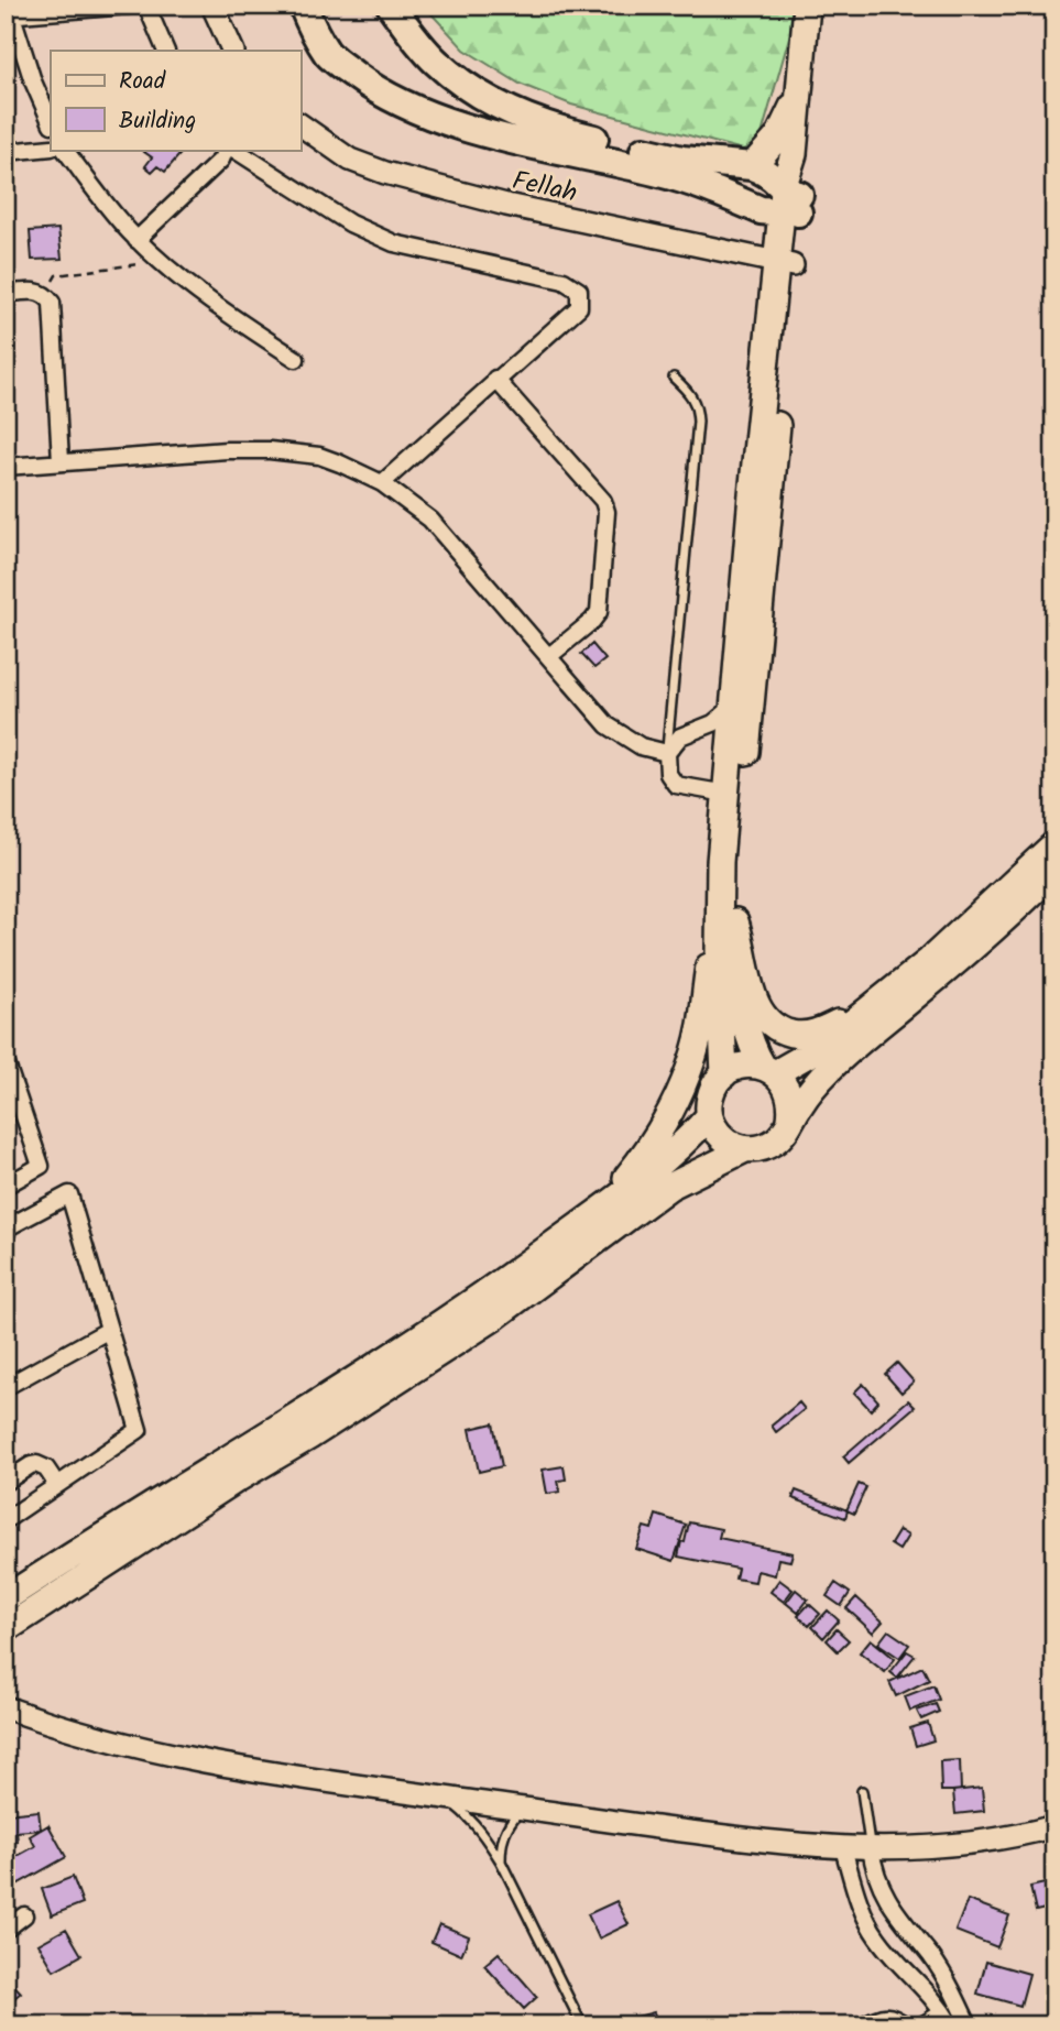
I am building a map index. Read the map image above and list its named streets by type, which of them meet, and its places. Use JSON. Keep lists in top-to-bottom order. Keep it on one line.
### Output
{"streets":{"main road":["Fellah"]},"legend":["Road","Building"]}
